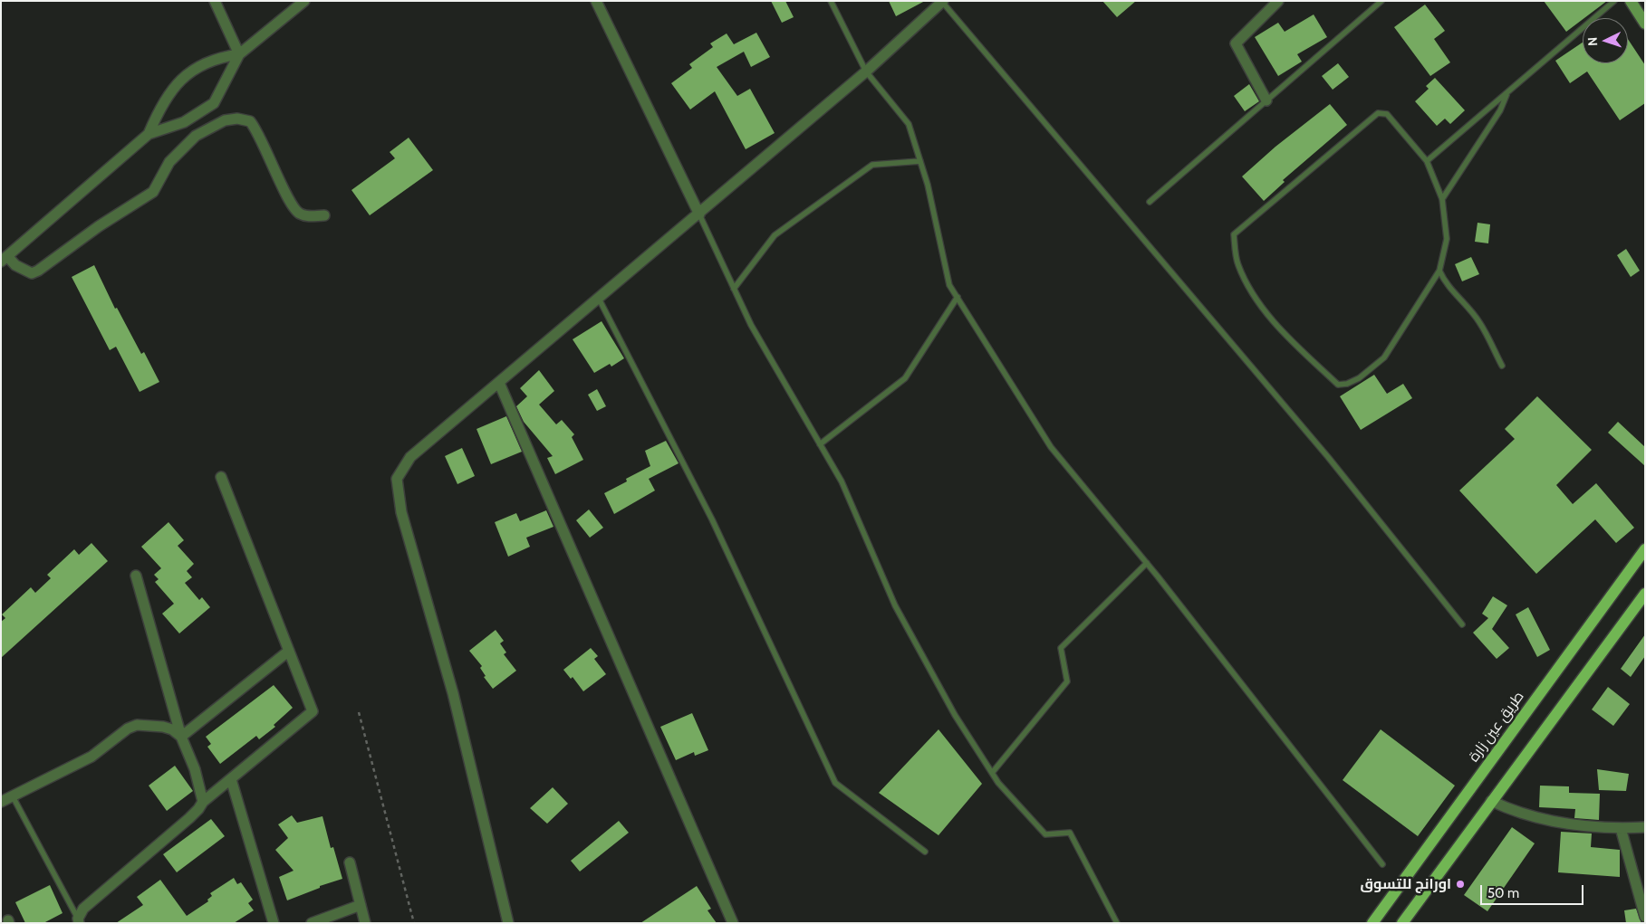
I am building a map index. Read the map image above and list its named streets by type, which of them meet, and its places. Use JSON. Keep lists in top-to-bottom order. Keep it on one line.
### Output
{"streets":{"main road":["طريق عين زارة"]},"places":["اورانج للتسوق"],"scale_bar":"50 m","north":"left"}
